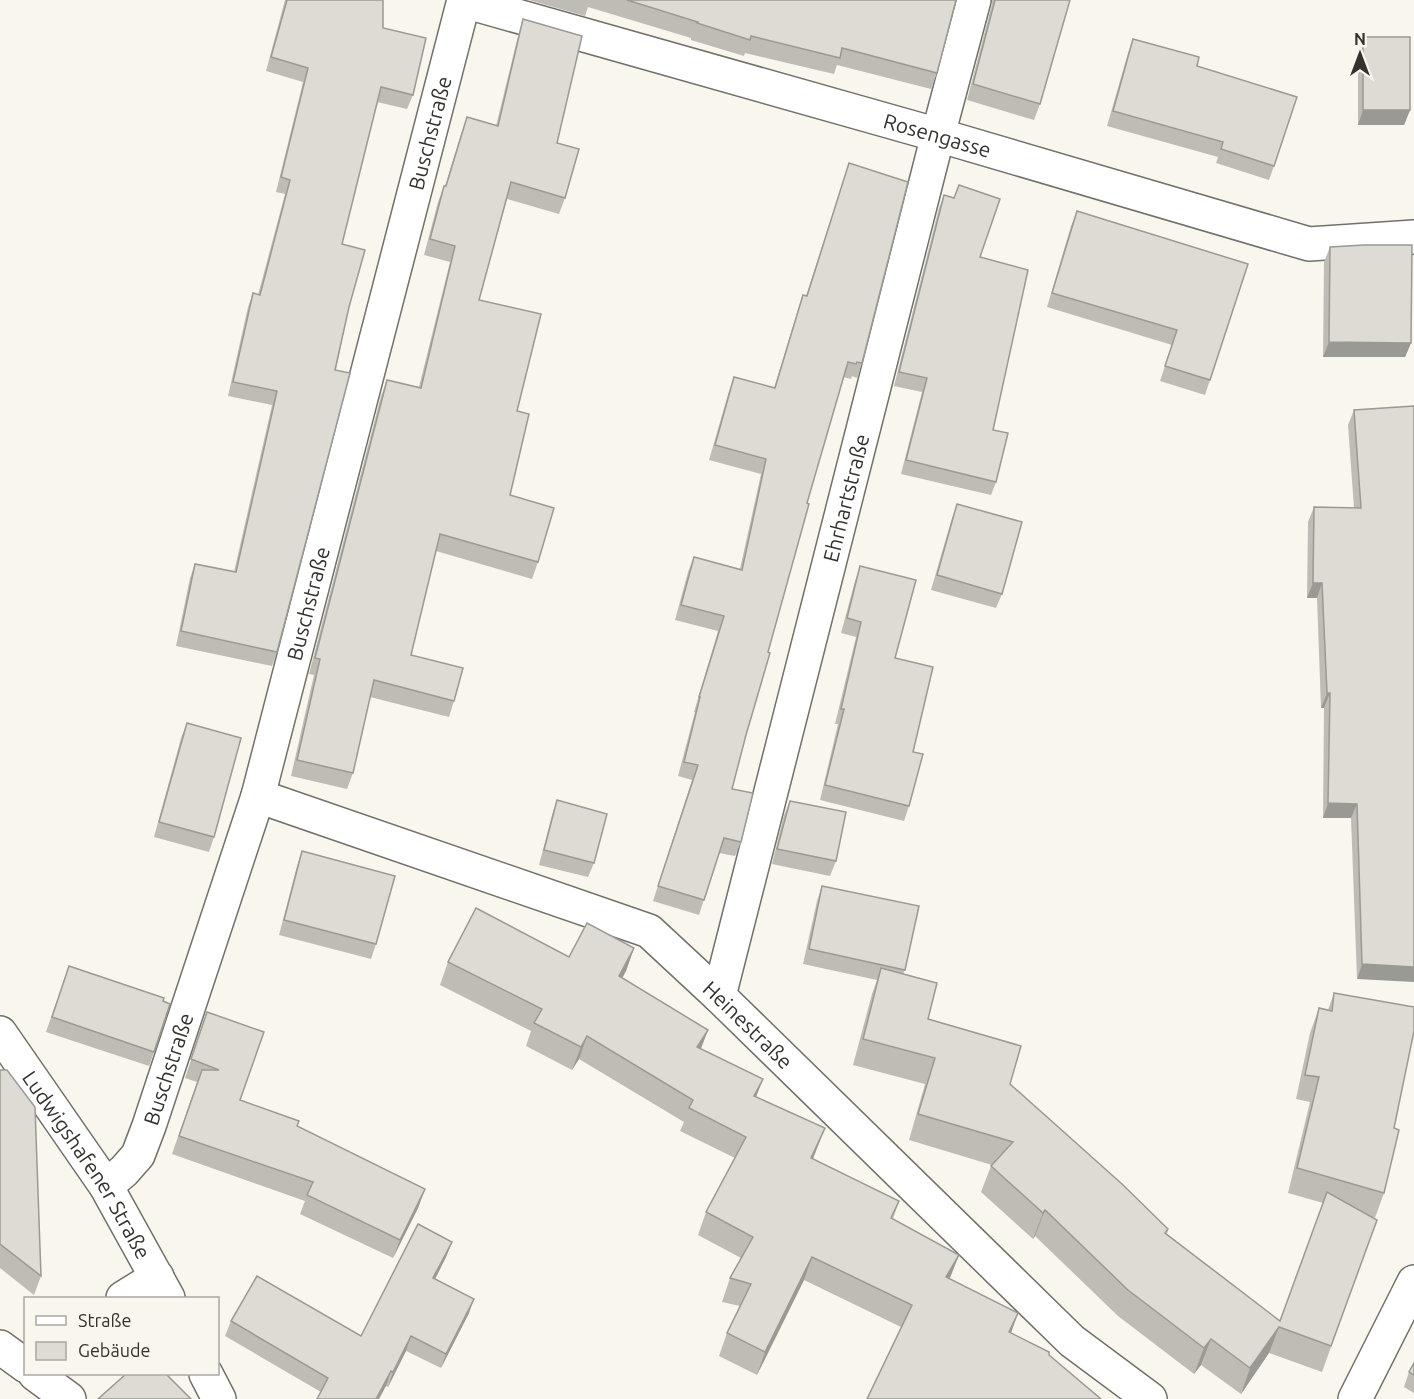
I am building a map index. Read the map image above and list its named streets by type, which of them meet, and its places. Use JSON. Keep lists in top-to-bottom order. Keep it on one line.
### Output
{"streets":{"street":["Buschstraße","Rosengasse","Ehrhartstraße","Heinestraße","Ludwigshafener Straße"]},"crossings":[["Buschstraße","Rosengasse"],["Buschstraße","Heinestraße"],["Buschstraße","Ludwigshafener Straße"],["Rosengasse","Ehrhartstraße"],["Ehrhartstraße","Heinestraße"]],"legend":["Straße","Gebäude"],"north":"top"}
